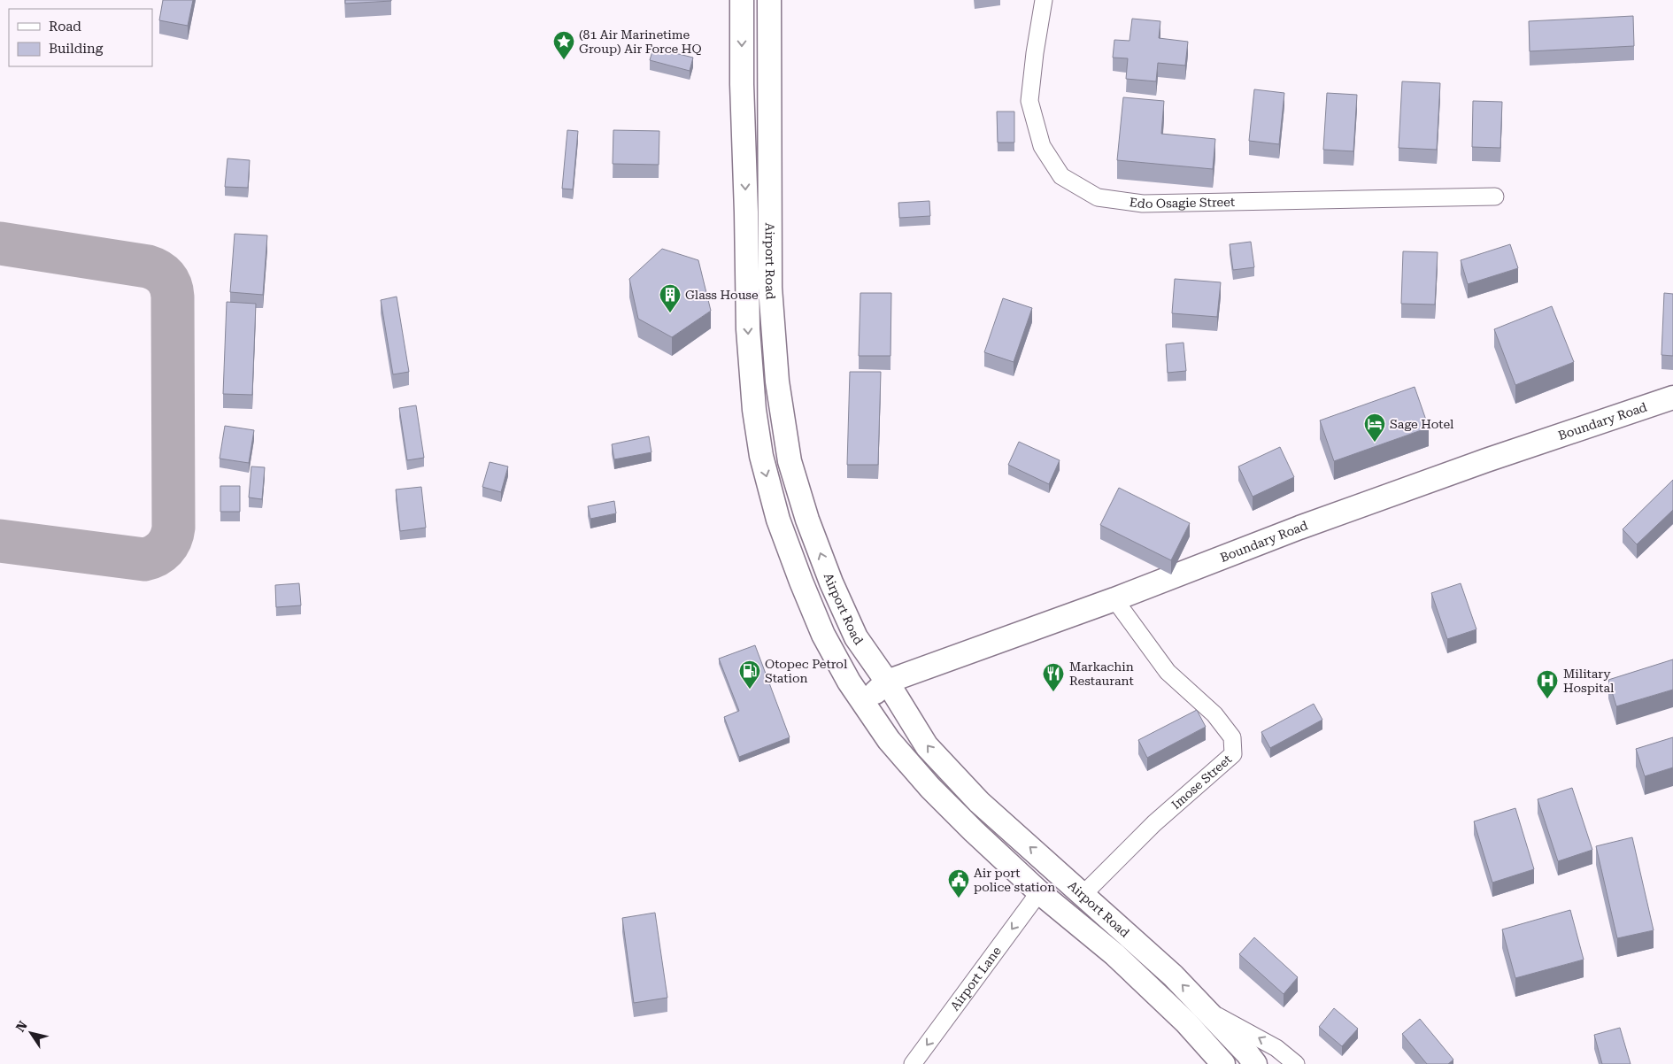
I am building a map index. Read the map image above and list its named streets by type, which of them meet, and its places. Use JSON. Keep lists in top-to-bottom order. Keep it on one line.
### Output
{"streets":{"main road":["Airport Road","Boundary Road"],"street":["Edo Osagie Street","Imose Street","Airport Lane"]},"crossings":[["Airport Road","Boundary Road"],["Airport Road","Imose Street"],["Airport Road","Airport Lane"],["Boundary Road","Imose Street"]],"one_way":["Airport Lane"],"places":{"place":["(81 Air Marinetime Group) Air Force HQ"],"building":["Glass House"],"hotel":["Sage Hotel"],"fuel station":["Otopec Petrol Station"],"restaurant":["Markachin Restaurant"],"hospital":["Military Hospital"],"public building":["Air port police station"]},"legend":["Road","Building"],"north":"top left"}
